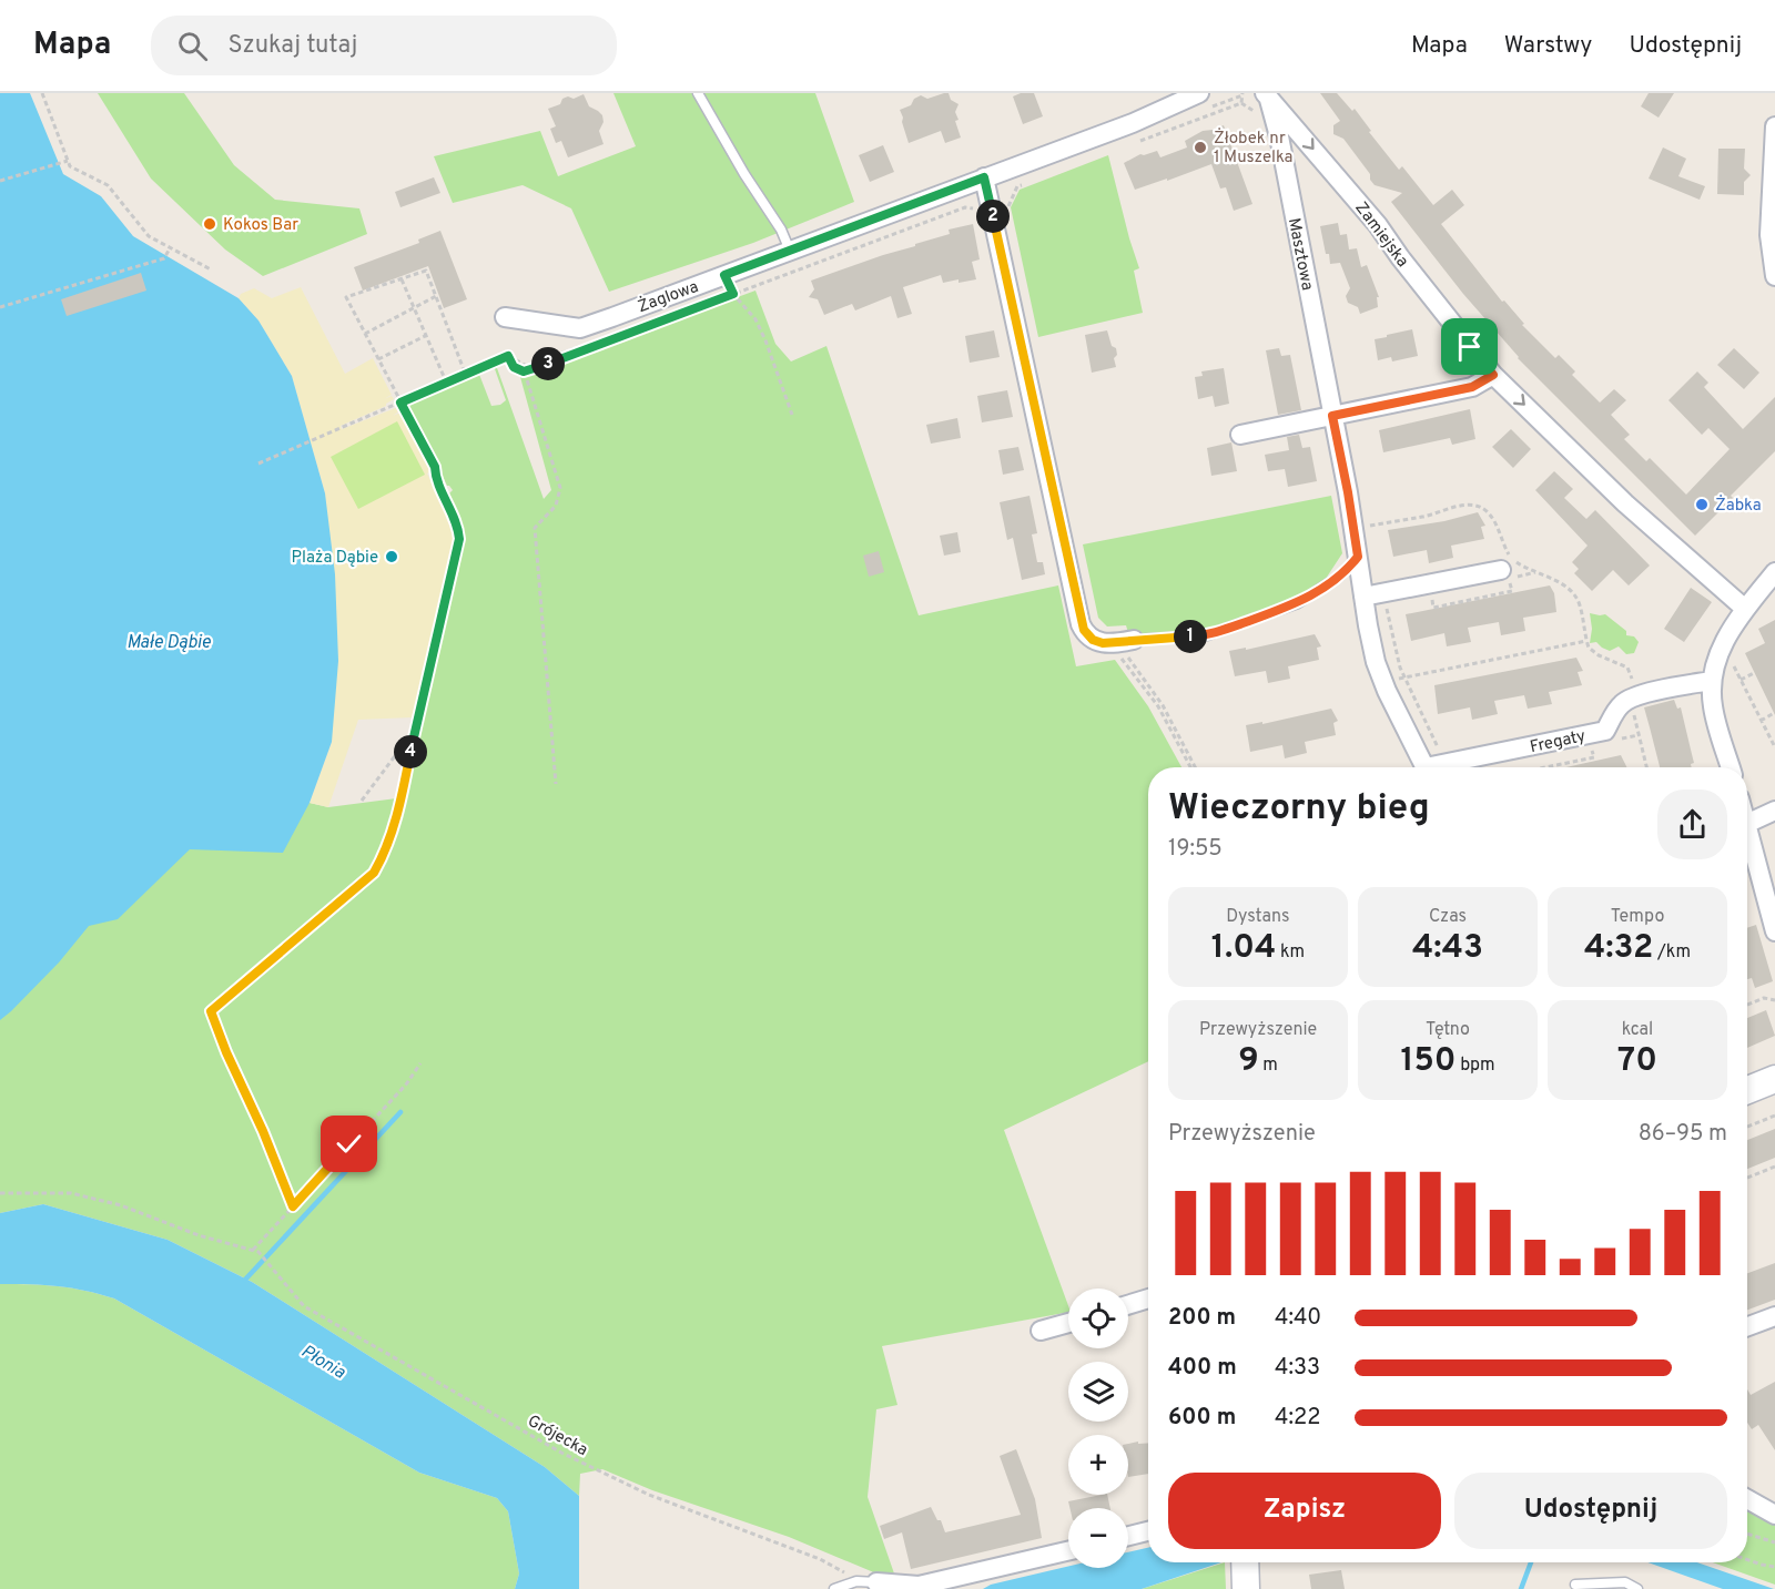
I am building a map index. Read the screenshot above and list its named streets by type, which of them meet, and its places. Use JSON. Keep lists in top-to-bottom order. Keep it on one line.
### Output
{"streets":{"street":["Zamiejska","Masztowa","Żaglowa","Fregaty"],"path":["Grójecka"]},"crossings":[["Zamiejska","Masztowa"]],"one_way":["Zamiejska"],"water":["Małe Dąbie","Płonia"],"places":["Żłobek nr 1 Muszelka","Kokos Bar","Żabka","Plaża Dąbie"],"page":{"header":"Mapa","search":"Szukaj tutaj","nav":["Mapa","Warstwy","Udostępnij"],"pins":["2","3","1","4"],"heading":["Wieczorny bieg","19:55"],"stats":[["Dystans","1.04 km"],["Czas","4:43"],["Tempo","4:32 /km"],["Przewyższenie","9 m"],["Tętno","150 bpm"],["kcal","70"]],"chart":["Przewyższenie","86–95 m"],"map_buttons":["+","−"],"list":[{"name":"200 m","note":"4:40"},{"name":"400 m","note":"4:33"},{"name":"600 m","note":"4:22"}],"buttons":["Zapisz","Udostępnij"]}}
